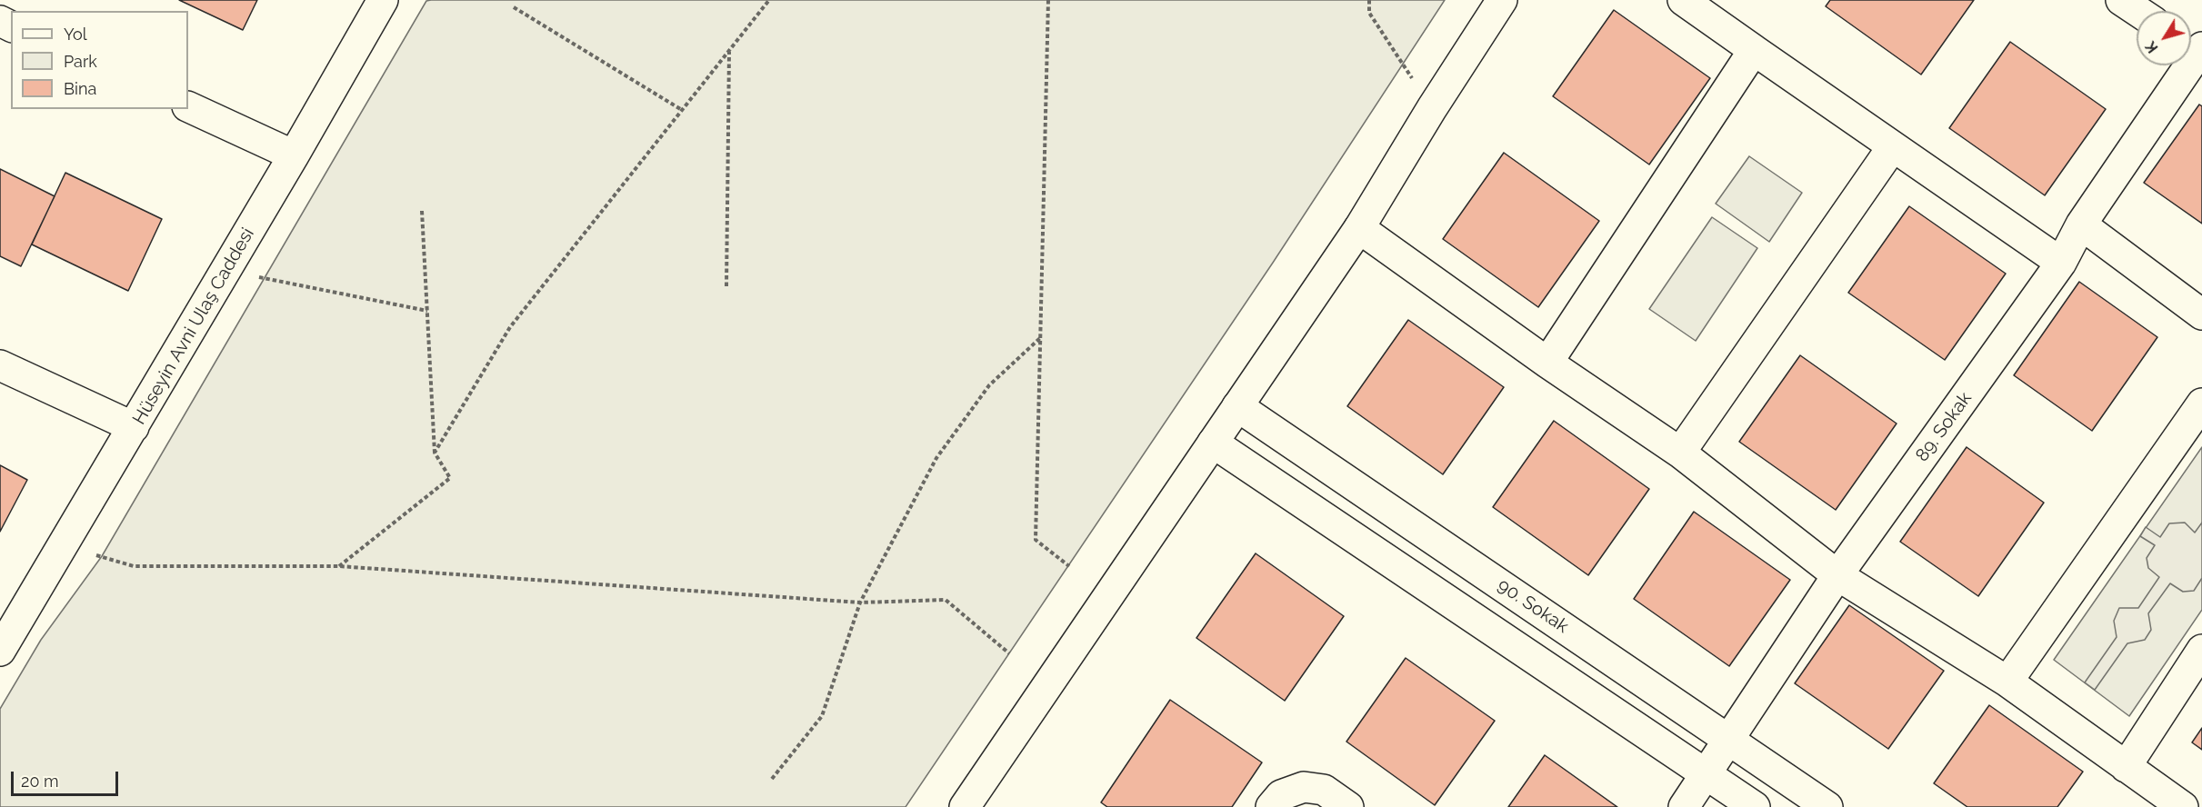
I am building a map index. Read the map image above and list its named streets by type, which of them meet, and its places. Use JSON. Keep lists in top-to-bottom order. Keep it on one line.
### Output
{"streets":{"street":["Hüseyin Avni Ulaş Caddesi","89. Sokak","90. Sokak"]},"crossings":[["89. Sokak","90. Sokak"]],"legend":["Yol","Park","Bina"],"scale_bar":"20 m","north":"bottom left"}
